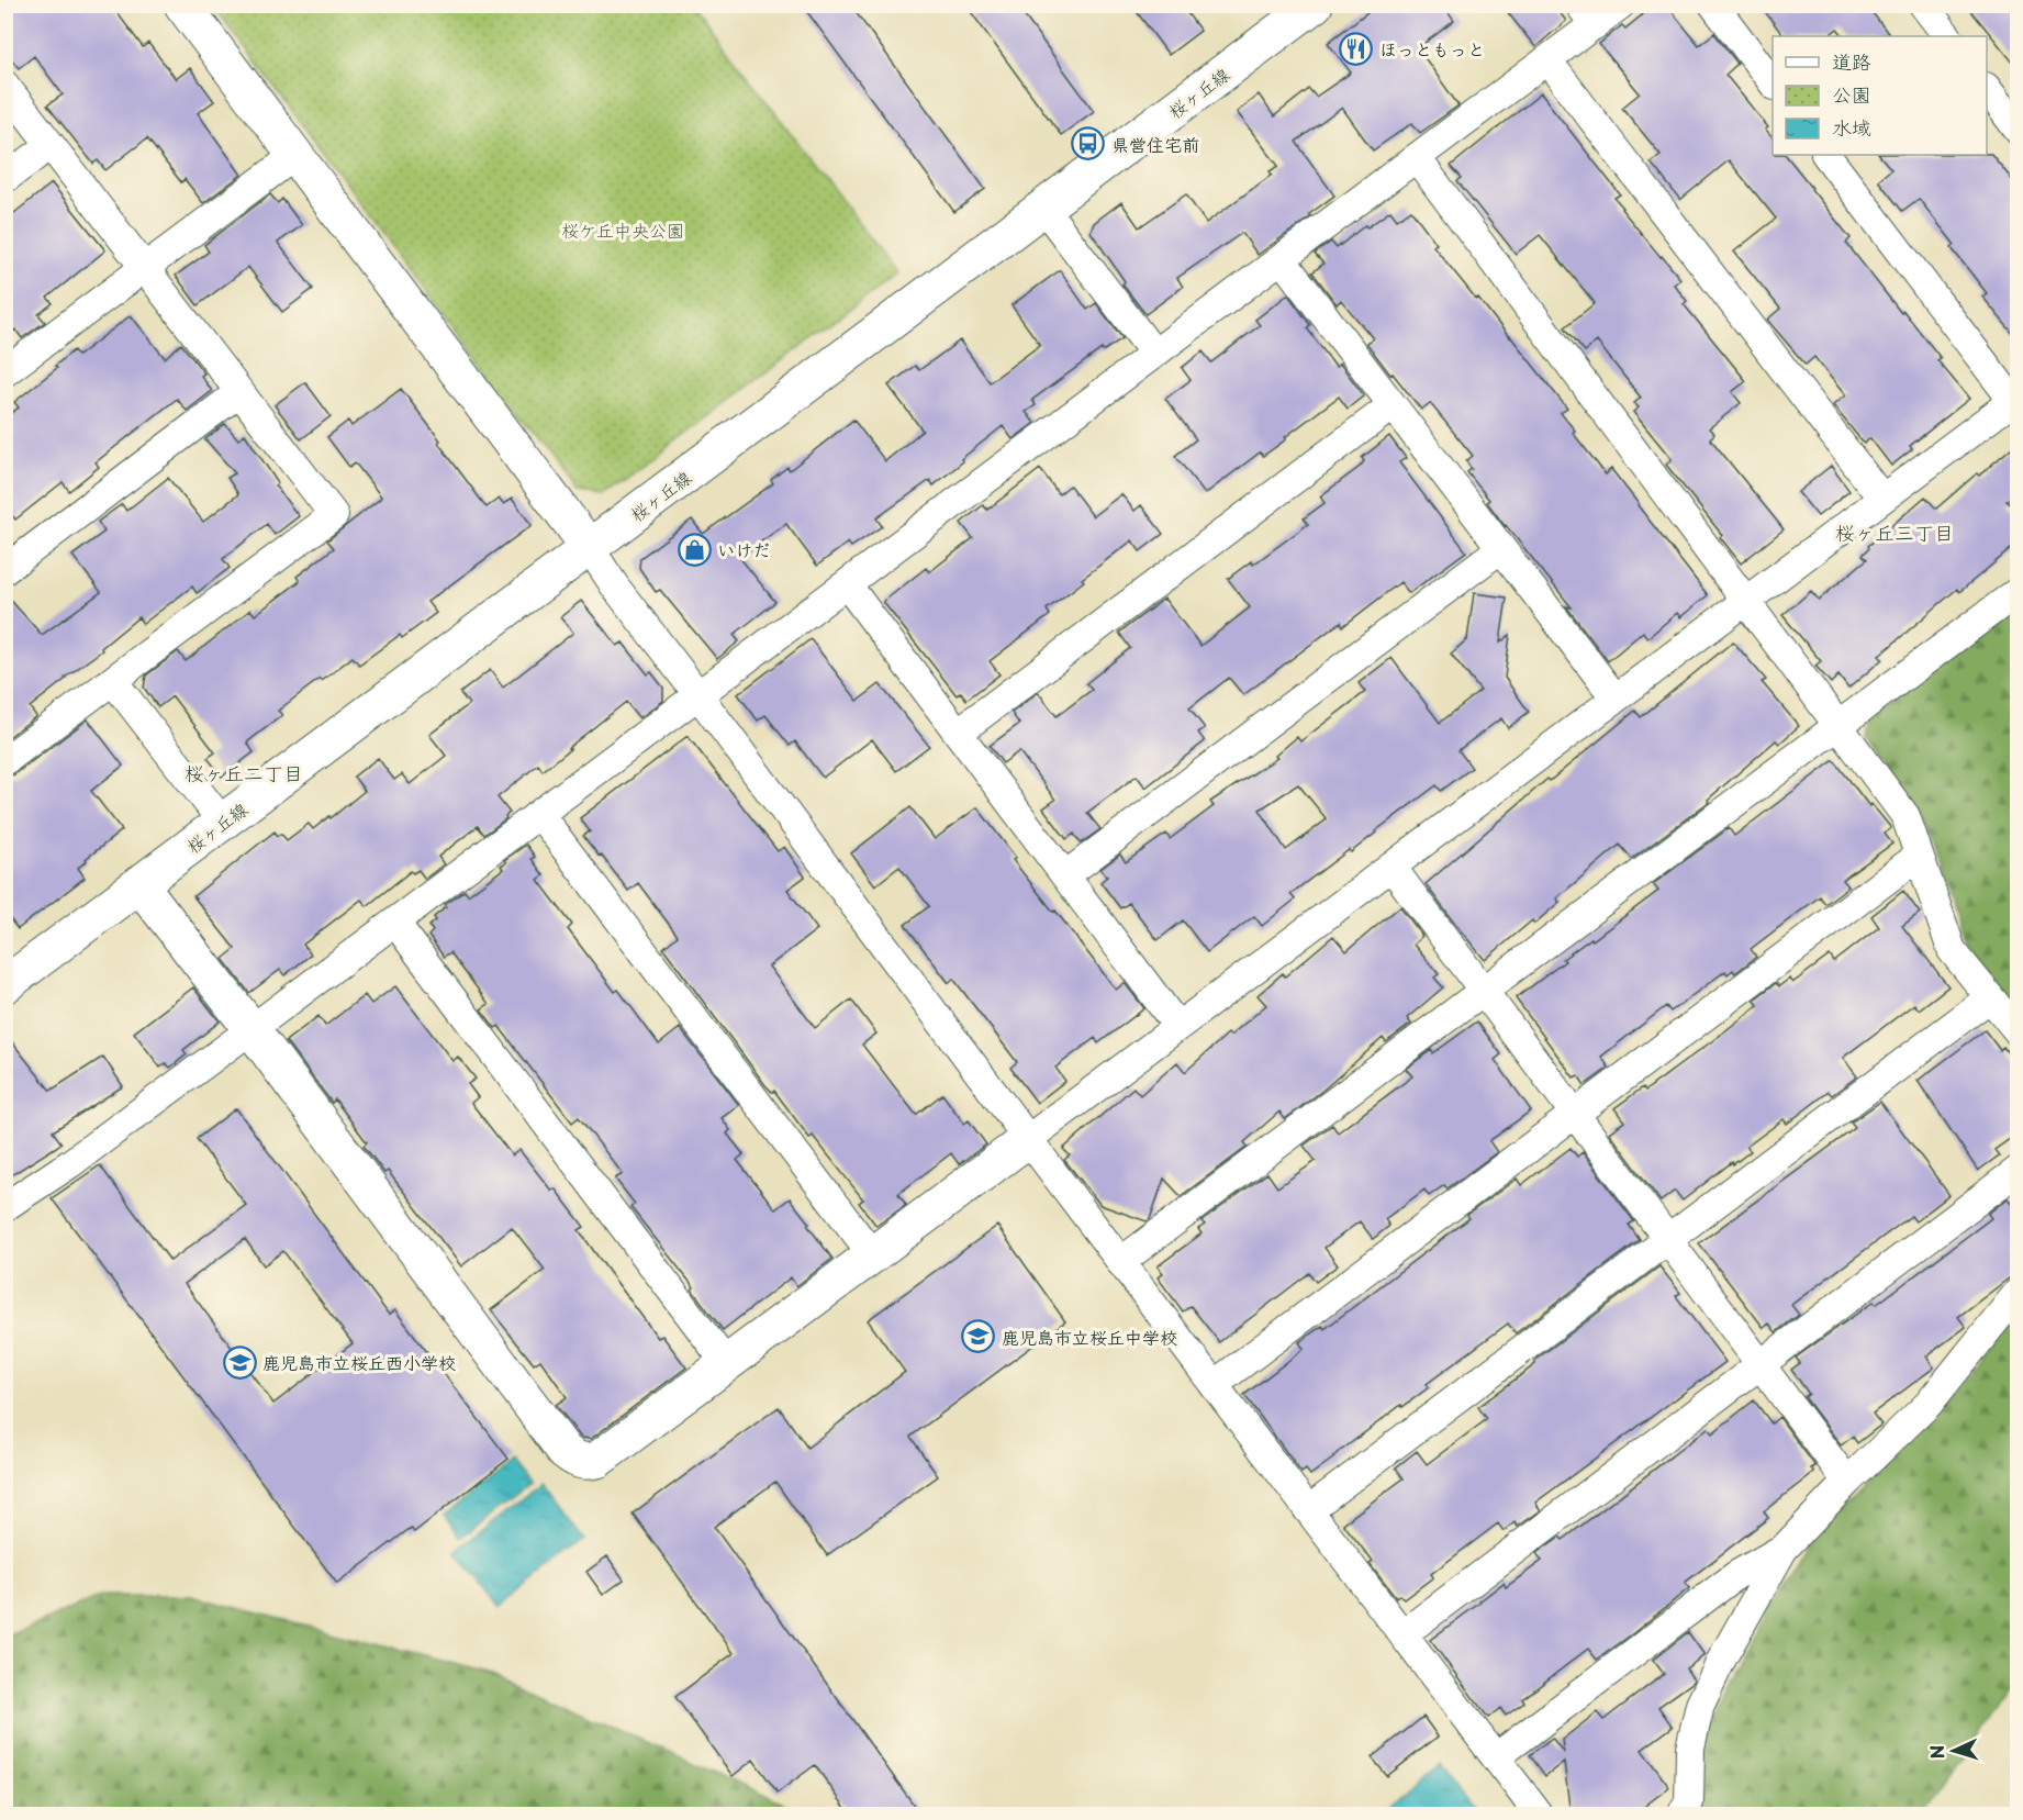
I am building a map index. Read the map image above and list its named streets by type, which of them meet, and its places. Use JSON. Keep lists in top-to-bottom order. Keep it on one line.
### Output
{"streets":{"street":["桜ヶ丘線"]},"districts":["桜ヶ丘三丁目","桜ヶ丘二丁目"],"parks":["桜ケ丘中央公園"],"places":{"restaurant":["ほっともっと"],"bus stop":["県営住宅前"],"shop":["いけだ"],"school or university":["鹿児島市立桜丘中学校","鹿児島市立桜丘西小学校"]},"legend":["道路","公園","水域"],"north":"left"}
